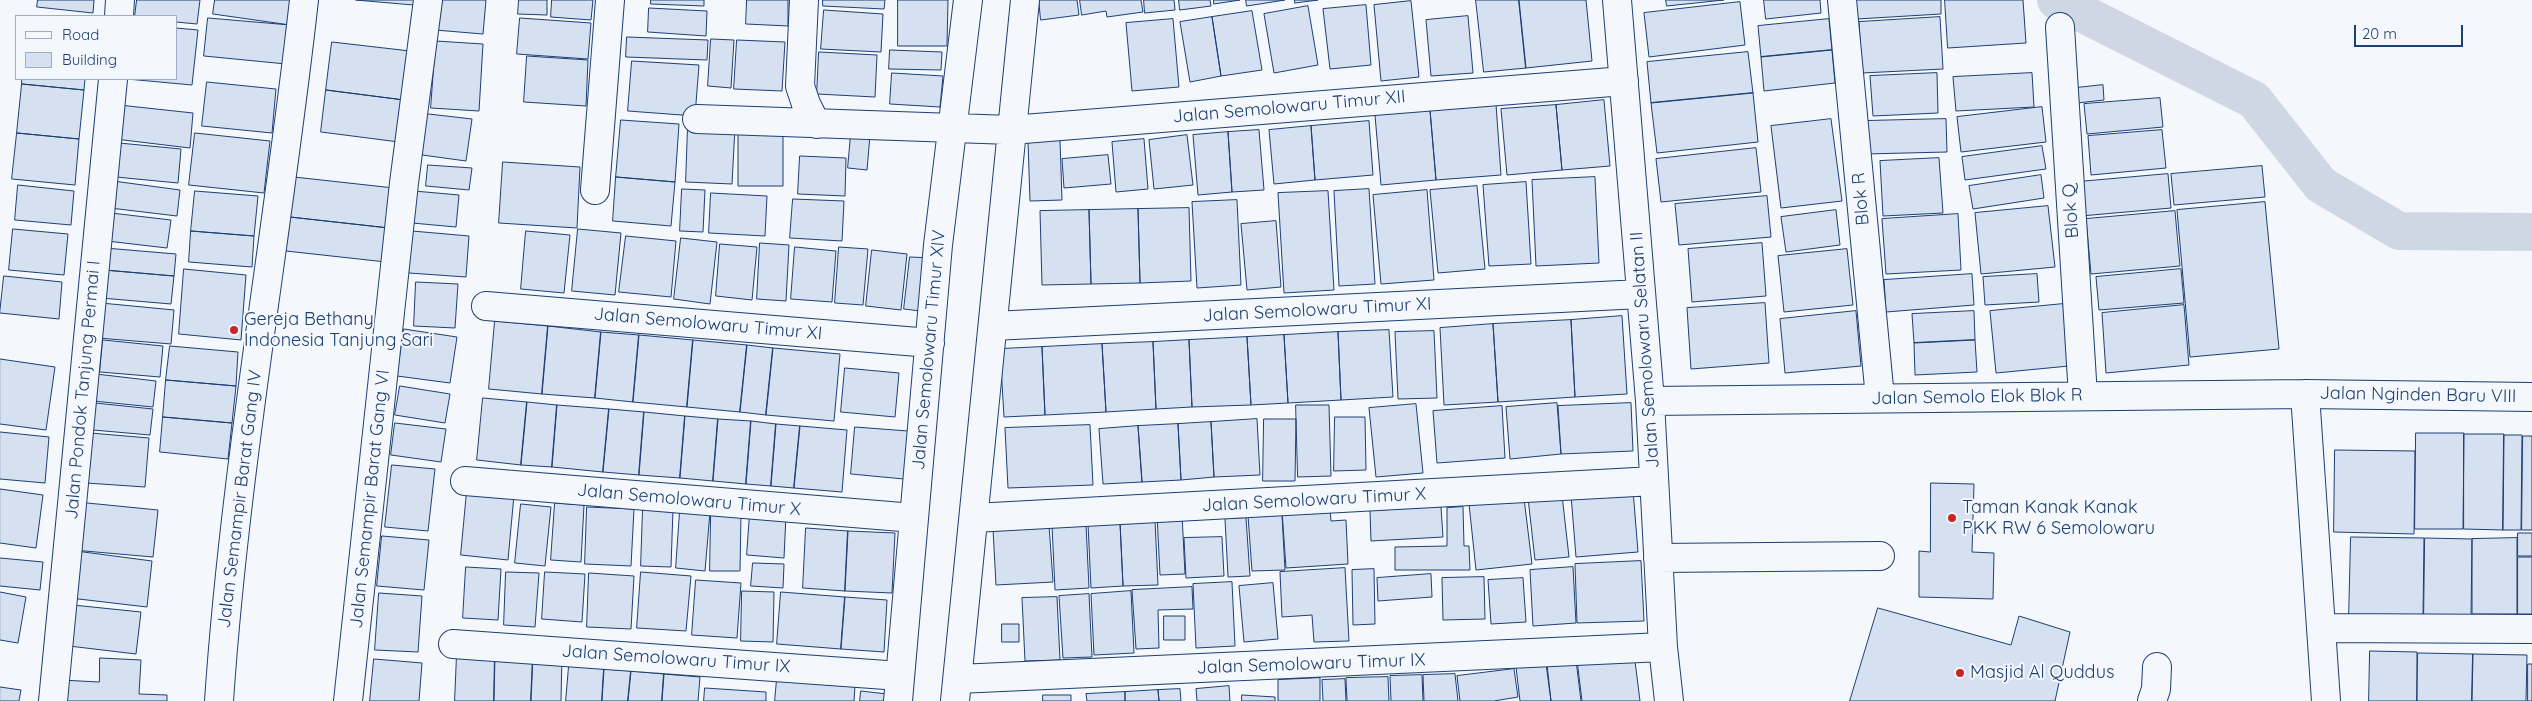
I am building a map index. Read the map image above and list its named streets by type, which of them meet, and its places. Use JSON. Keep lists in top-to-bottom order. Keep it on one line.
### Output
{"streets":{"street":["Jalan Semolowaru Timur XII","Blok R","Blok Q","Jalan Semolowaru Timur XI","Jalan Semolowaru Timur XIV","Jalan Semolowaru Selatan II","Jalan Pondok Tanjung Permai I","Jalan Nginden Baru VIII","Jalan Semolo Elok Blok R","Jalan Semampir Barat Gang IV","Jalan Semampir Barat Gang VI","Jalan Semolowaru Timur X","Jalan Semolowaru Timur IX"]},"crossings":[["Jalan Semolowaru Timur XII","Jalan Semolowaru Timur XIV"],["Jalan Semolowaru Timur XII","Jalan Semolowaru Selatan II"],["Blok R","Jalan Semolo Elok Blok R"],["Blok Q","Jalan Semolo Elok Blok R"],["Jalan Semolowaru Timur XI","Jalan Semolowaru Timur XIV"],["Jalan Semolowaru Timur XI","Jalan Semolowaru Selatan II"],["Jalan Semolowaru Timur XIV","Jalan Semolowaru Timur X"],["Jalan Semolowaru Timur XIV","Jalan Semolowaru Timur IX"],["Jalan Semolowaru Selatan II","Jalan Semolo Elok Blok R"],["Jalan Semolowaru Selatan II","Jalan Semolowaru Timur X"],["Jalan Semolowaru Selatan II","Jalan Semolowaru Timur IX"],["Jalan Nginden Baru VIII","Jalan Semolo Elok Blok R"]],"places":["Gereja Bethany Indonesia Tanjung Sari","Taman Kanak Kanak PKK RW 6 Semolowaru","Masjid Al Quddus"],"legend":["Road","Building"],"scale_bar":"20 m"}
